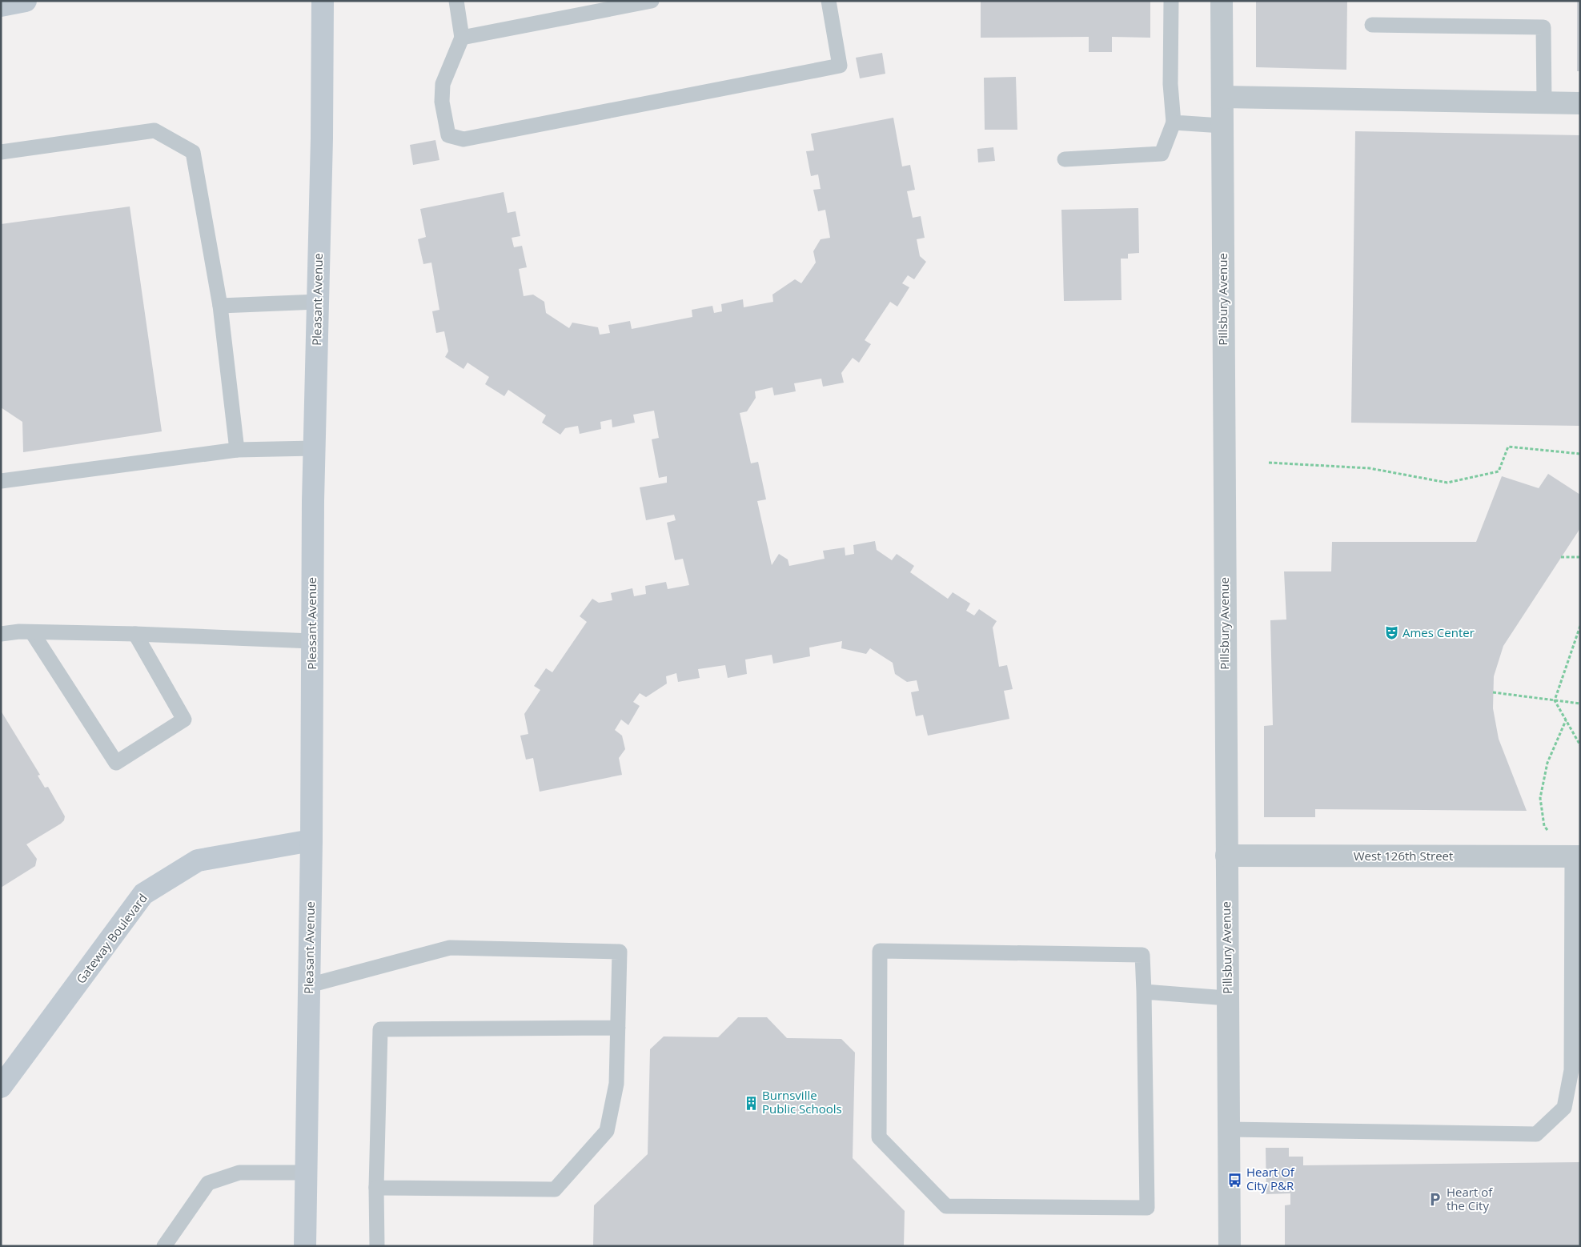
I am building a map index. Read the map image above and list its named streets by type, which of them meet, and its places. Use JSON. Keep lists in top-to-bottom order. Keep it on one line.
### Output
{"streets":{"street":["Pleasant Avenue","Pillsbury Avenue","West 126th Street","Gateway Boulevard"]},"crossings":[["Pleasant Avenue","Gateway Boulevard"],["Pillsbury Avenue","West 126th Street"]],"places":{"theatre":["Ames Center"],"building":["Burnsville Public Schools"],"bus stop":["Heart Of City P&R"],"parking":["Heart of the City"]}}
